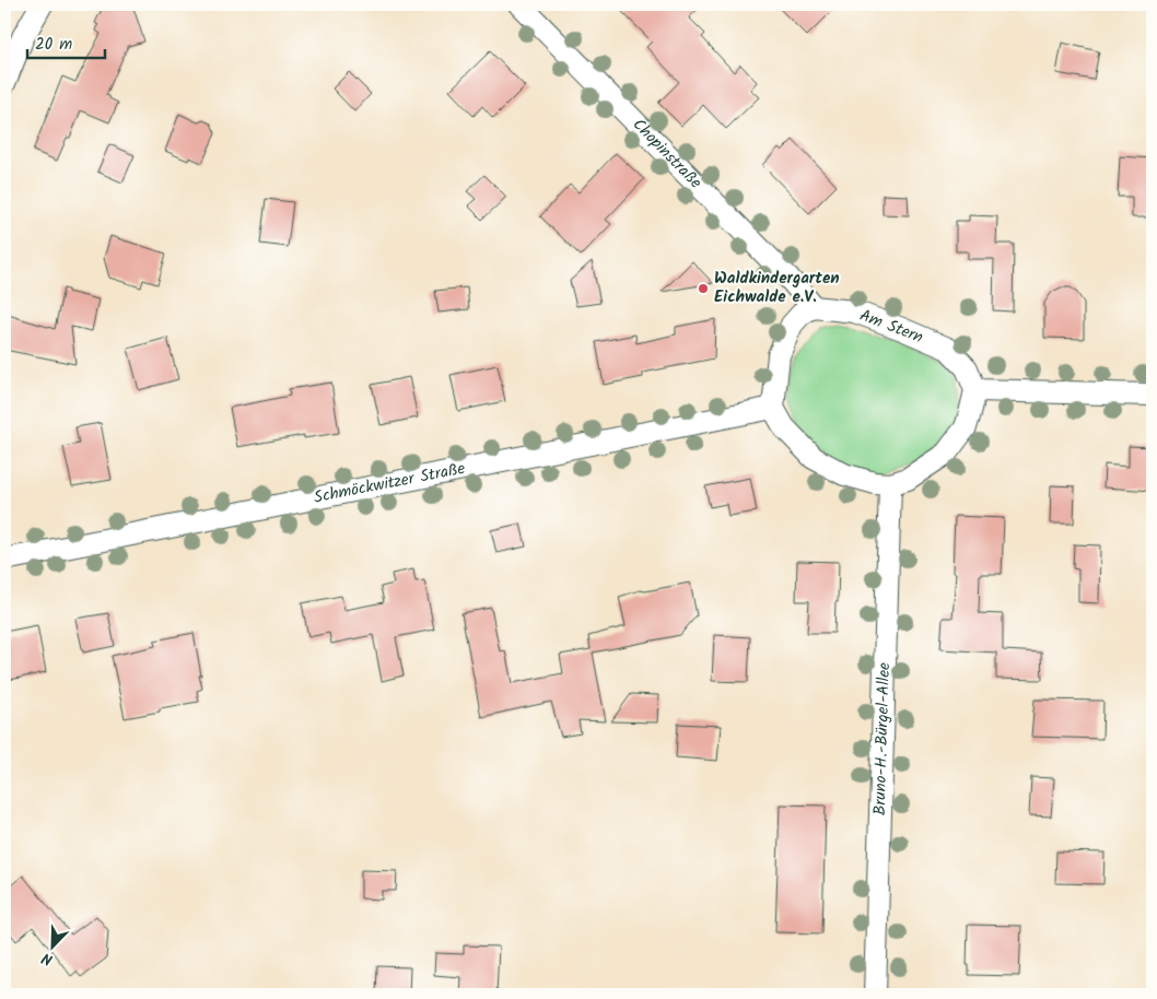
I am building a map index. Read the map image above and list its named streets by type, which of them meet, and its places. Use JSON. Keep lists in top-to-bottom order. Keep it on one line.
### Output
{"streets":{"street":["Chopinstraße","Am Stern","Schmöckwitzer Straße","Bruno-H.-Bürgel-Allee"]},"crossings":[["Chopinstraße","Am Stern"],["Chopinstraße","Schmöckwitzer Straße"],["Chopinstraße","Bruno-H.-Bürgel-Allee"],["Am Stern","Schmöckwitzer Straße"],["Am Stern","Bruno-H.-Bürgel-Allee"],["Schmöckwitzer Straße","Bruno-H.-Bürgel-Allee"]],"places":["Waldkindergarten Eichwalde e.V."],"scale_bar":"20 m","north":"bottom left"}
